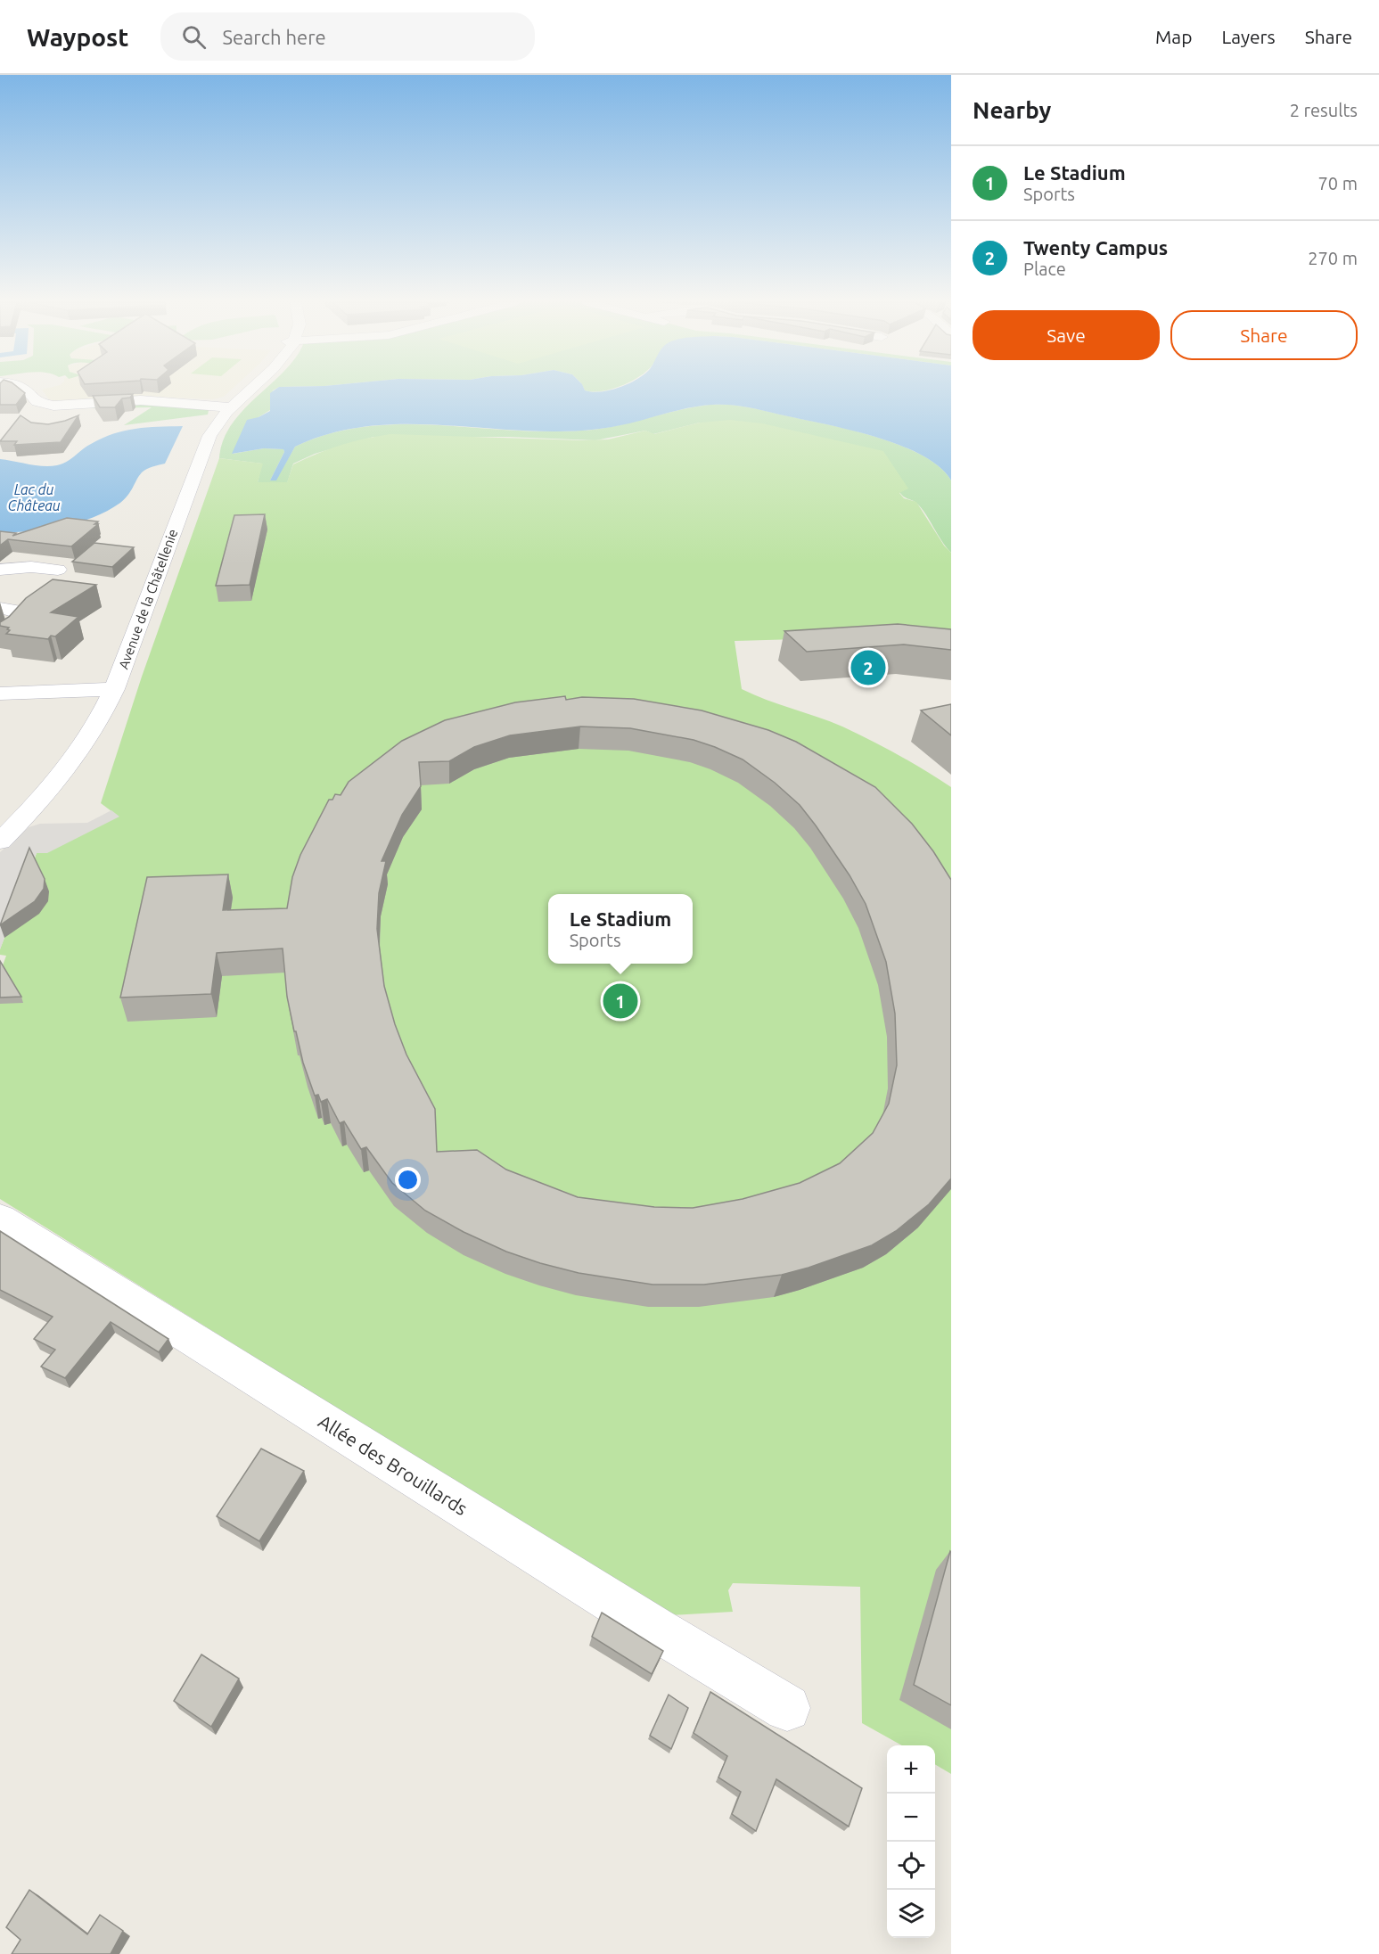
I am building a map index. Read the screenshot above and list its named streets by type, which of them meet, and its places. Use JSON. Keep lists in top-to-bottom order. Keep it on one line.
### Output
{"streets":{"street":["Avenue de la Châtellenie","Allée des Brouillards"]},"water":["Lac du Château"],"page":{"header":"Waypost","search":"Search here","nav":["Map","Layers","Share"],"heading":["Nearby","2 results"],"list":[{"mark":"1","name":"Le Stadium","note":"Sports","value":"70 m"},{"mark":"2","name":"Twenty Campus","note":"Place","value":"270 m"}],"buttons":["Save","Share"],"pins":["2","1"],"popup":["Le Stadium","Sports"],"map_buttons":["+","−"]}}
